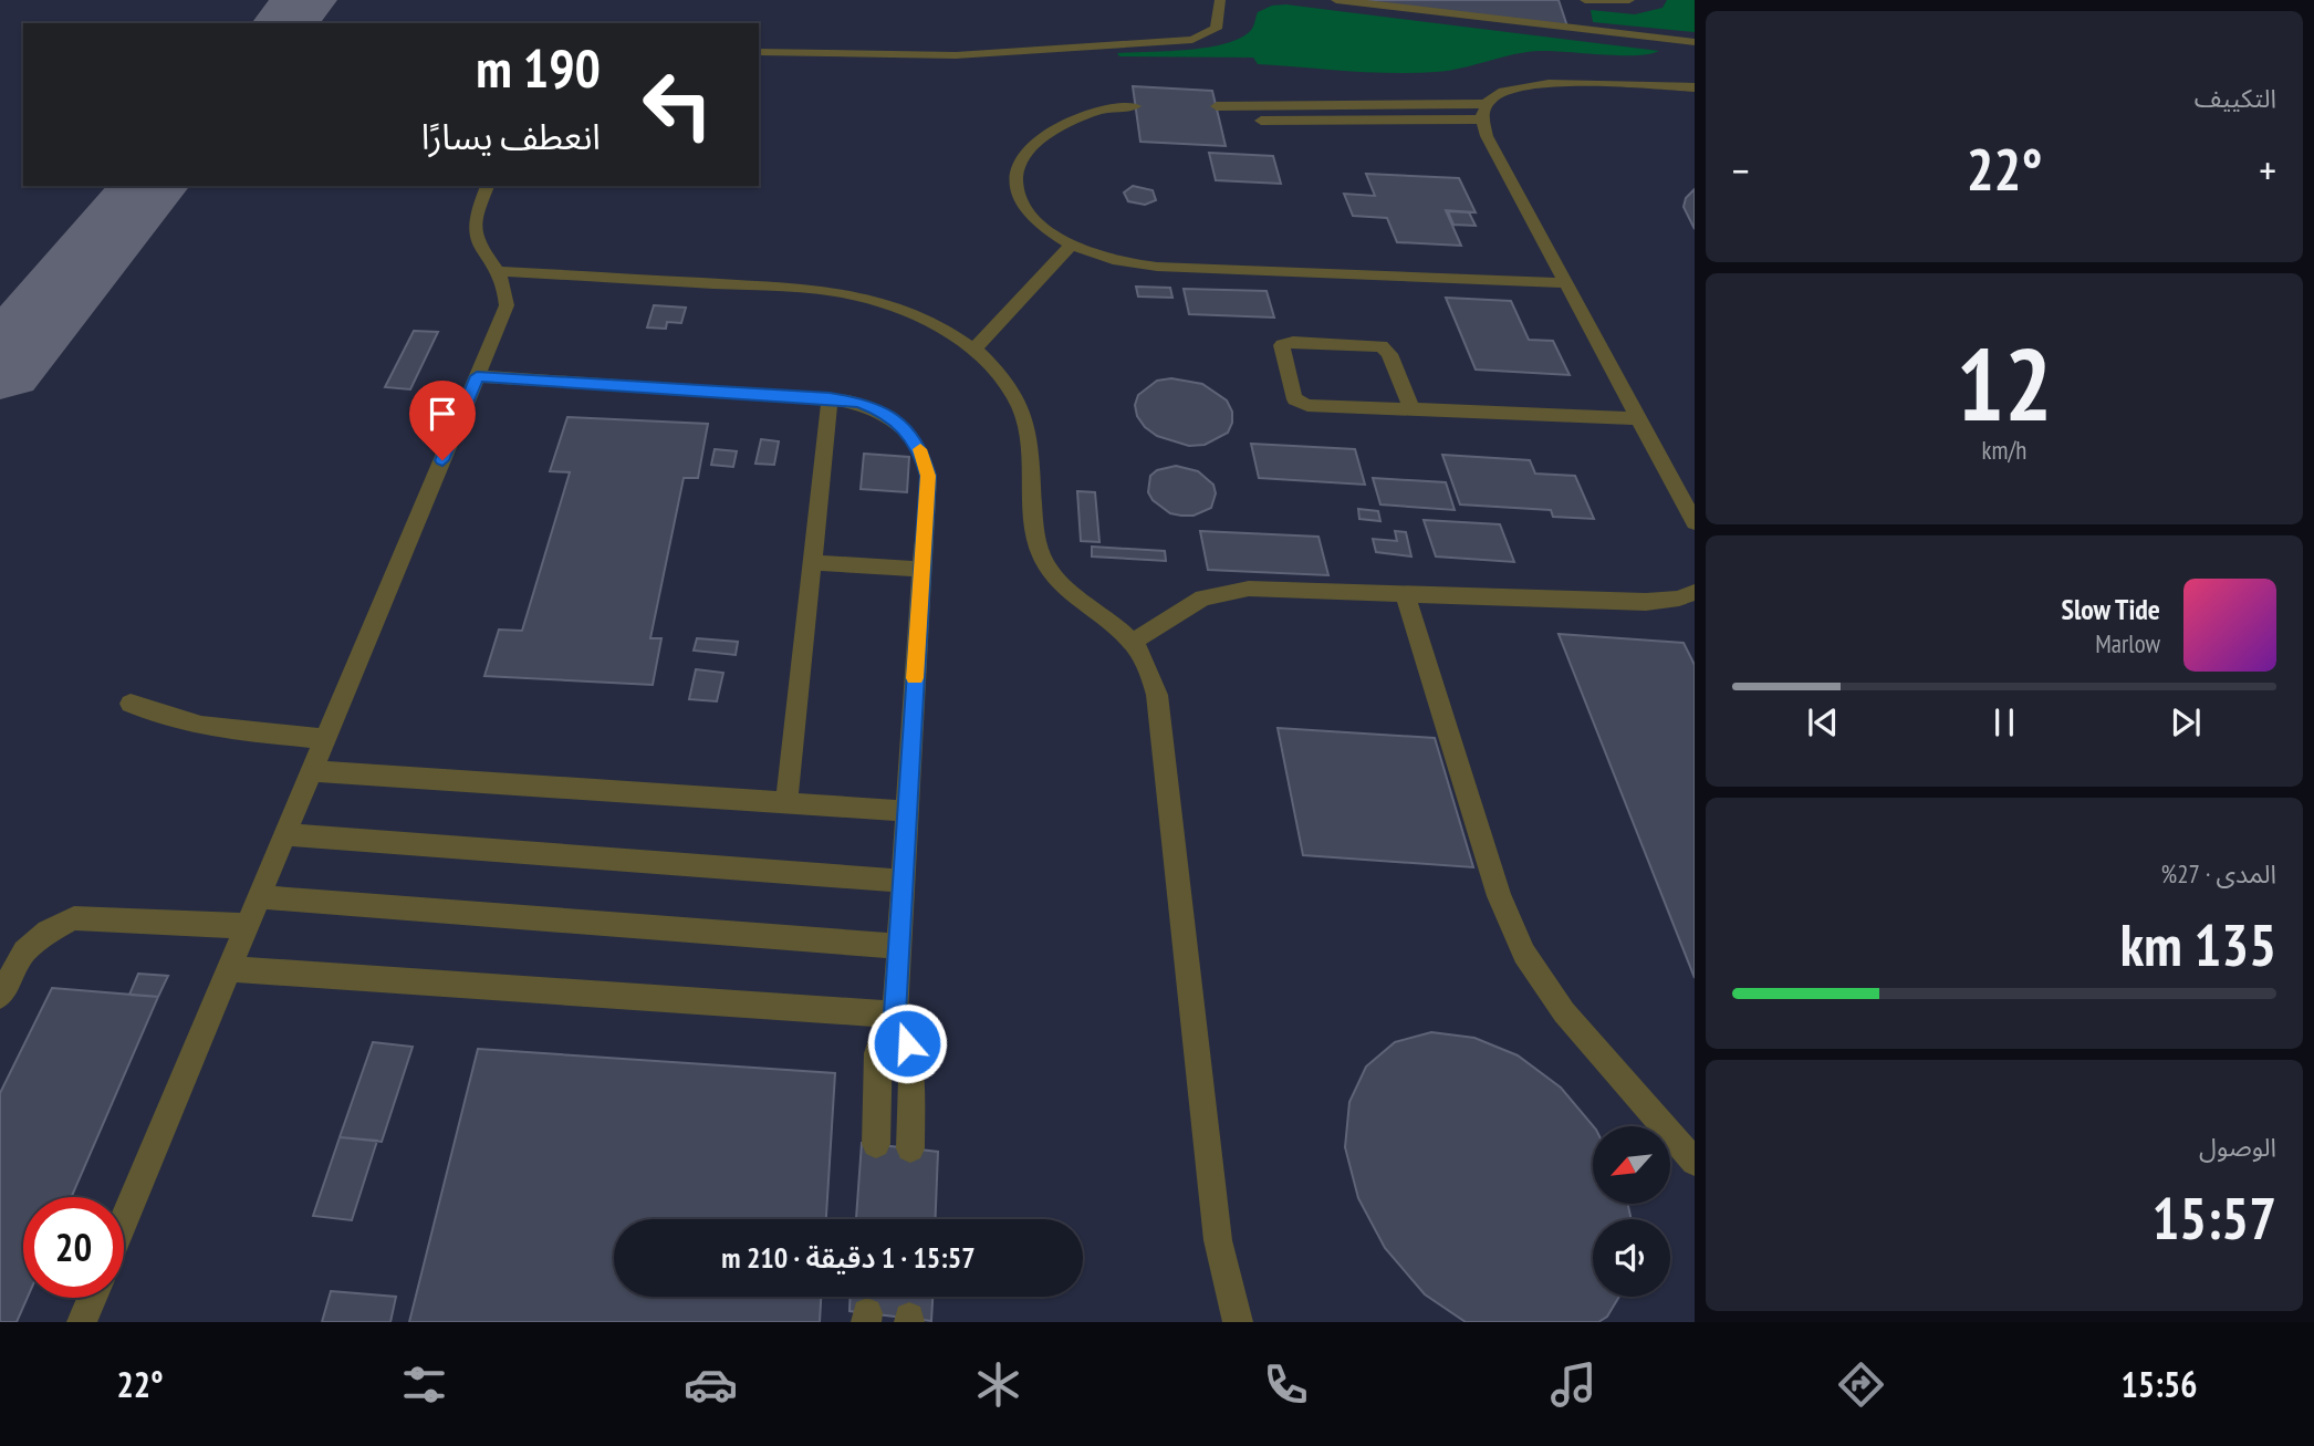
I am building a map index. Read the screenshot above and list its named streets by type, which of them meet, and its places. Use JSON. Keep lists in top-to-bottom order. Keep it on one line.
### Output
{"north":"bottom left","page":{"tile":["التكييف",["12","km/h"],["المدى · 27%","135 km"],["الوصول","15:57"]],"turn":["190 m","انعطف يسارًا"],"heat":["−","22°","+"],"song":["Slow Tide","Marlow"],"limit":"20","trip":"15:57 · 1 دقيقة · 210 m","tabs":["15:56","22°"]}}
